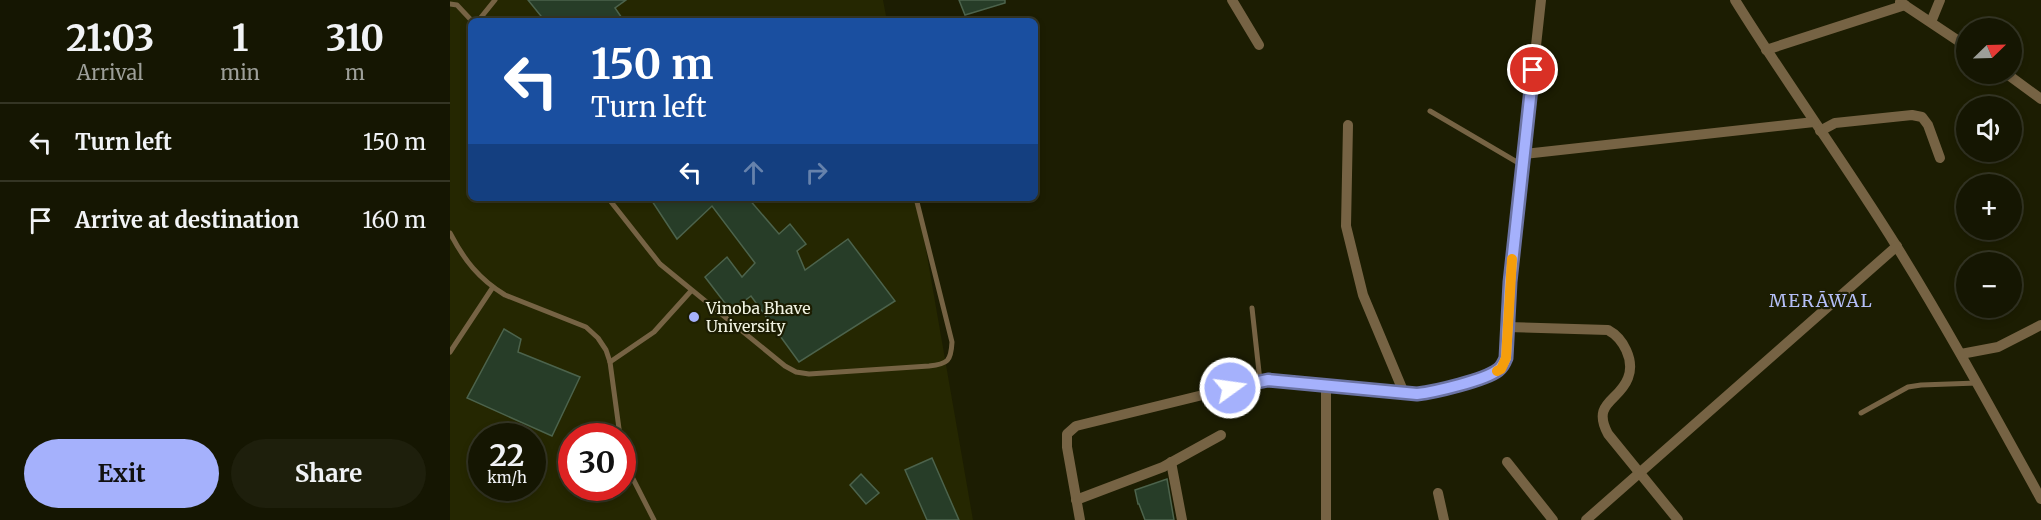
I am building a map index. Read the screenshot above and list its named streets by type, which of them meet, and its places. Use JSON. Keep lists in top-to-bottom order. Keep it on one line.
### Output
{"districts":["MERĀWAL"],"places":["Vinoba Bhave University"],"north":"top right","page":{"eta":["21:03","Arrival","1","min","310","m"],"map_buttons":["+","−"],"turn":["150 m","Turn left"],"list":[{"name":"Turn left","value":"150 m"},{"name":"Arrive at destination","value":"160 m"}],"speed":"22 km/h","limit":"30","buttons":["Exit","Share"]}}
